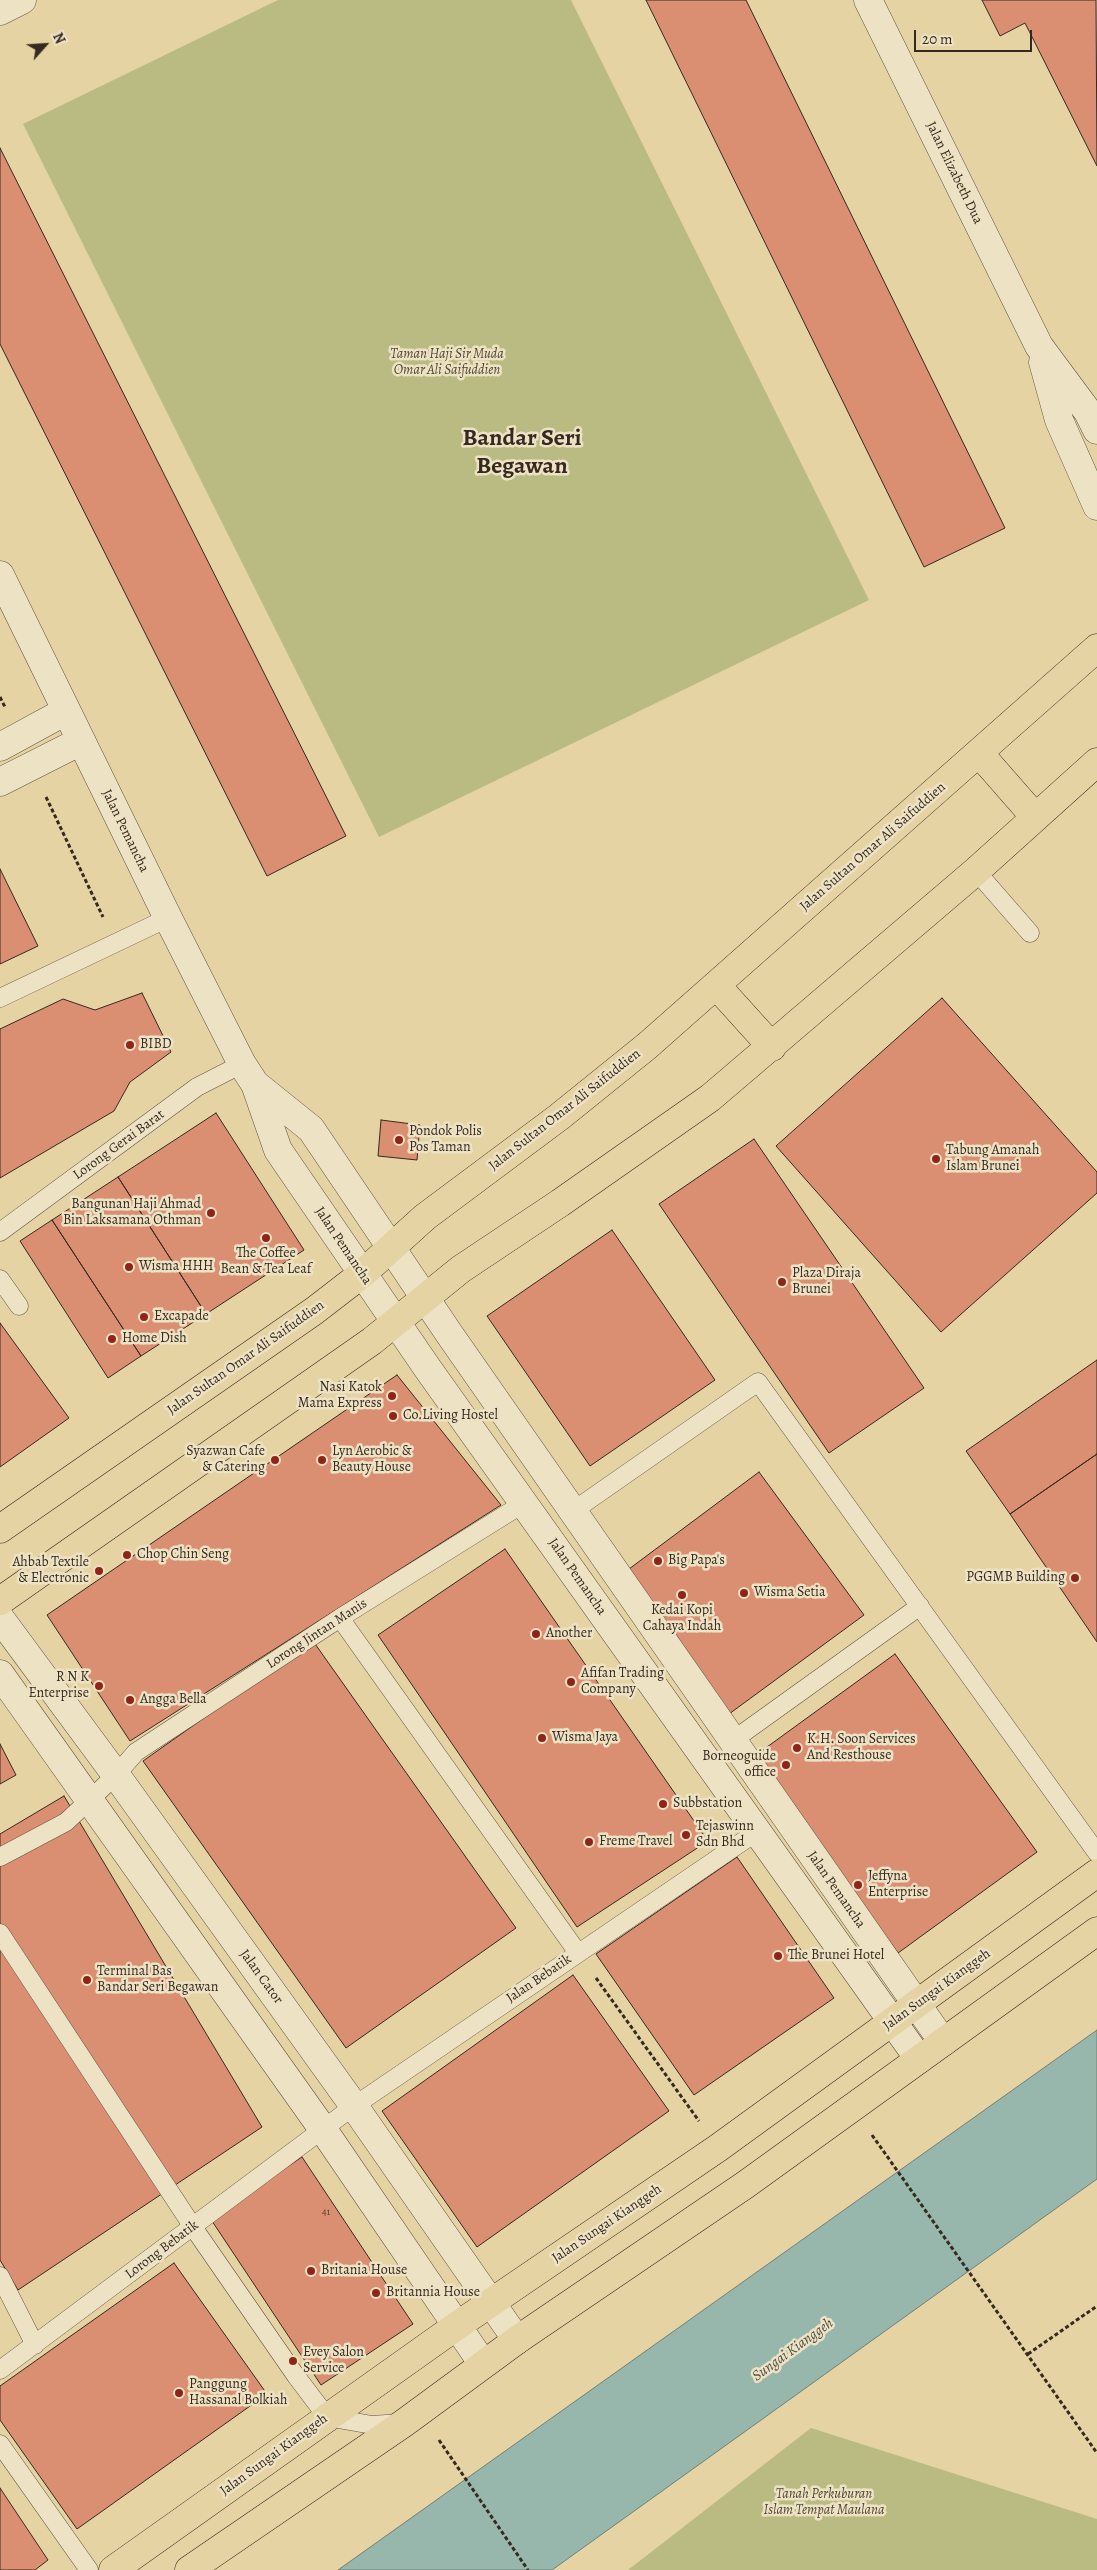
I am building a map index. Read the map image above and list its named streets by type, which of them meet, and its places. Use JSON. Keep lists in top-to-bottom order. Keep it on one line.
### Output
{"streets":{"main road":["Jalan Sultan Omar Ali Saifuddien","Jalan Sungai Kianggeh"],"street":["Jalan Elizabeth Dua","Jalan Pemancha","Jalan Cator"],"lane":["Lorong Gerai Barat","Lorong Jintan Manis","Jalan Bebatik","Lorong Bebatik"]},"crossings":[["Jalan Pemancha","Jalan Sultan Omar Ali Saifuddien"],["Jalan Pemancha","Lorong Gerai Barat"],["Jalan Pemancha","Lorong Jintan Manis"],["Jalan Pemancha","Jalan Bebatik"],["Jalan Pemancha","Jalan Sungai Kianggeh"],["Lorong Jintan Manis","Jalan Cator"],["Jalan Cator","Jalan Bebatik"],["Jalan Cator","Jalan Sungai Kianggeh"],["Jalan Bebatik","Lorong Bebatik"]],"districts":["Bandar Seri Begawan"],"water":["Sungai Kianggeh"],"parks":["Taman Haji Sir Muda Omar Ali Saifuddien","Tanah Perkuburan Islam Tempat Maulana"],"places":["BIBD","Pondok Polis Pos Taman","Tabung Amanah Islam Brunei","Bangunan Haji Ahmad Bin Laksamana Othman","The Coffee Bean & Tea Leaf","Wisma HHH","Plaza Diraja Brunei","Excapade","Home Dish","Nasi Katok Mama Express","Co.Living Hostel","Syazwan Cafe & Catering","Lyn Aerobic & Beauty House","Chop Chin Seng","Big Papa's","Ahbab Textile & Electronic","PGGMB Building","Wisma Setia","Kedai Kopi Cahaya Indah","Another","Afifan Trading Company","R N K Enterprise","Angga Bella","Wisma Jaya","K.H. Soon Services And Resthouse","Borneoguide office","Subbstation","Tejaswinn Sdn Bhd","Freme Travel","Jeffyna Enterprise","The Brunei Hotel","Terminal Bas Bandar Seri Begawan","Britania House","Britannia House","Evey Salon Service","Panggung Hassanal Bolkiah"],"house_numbers":["41"],"scale_bar":"20 m","north":"top right"}
